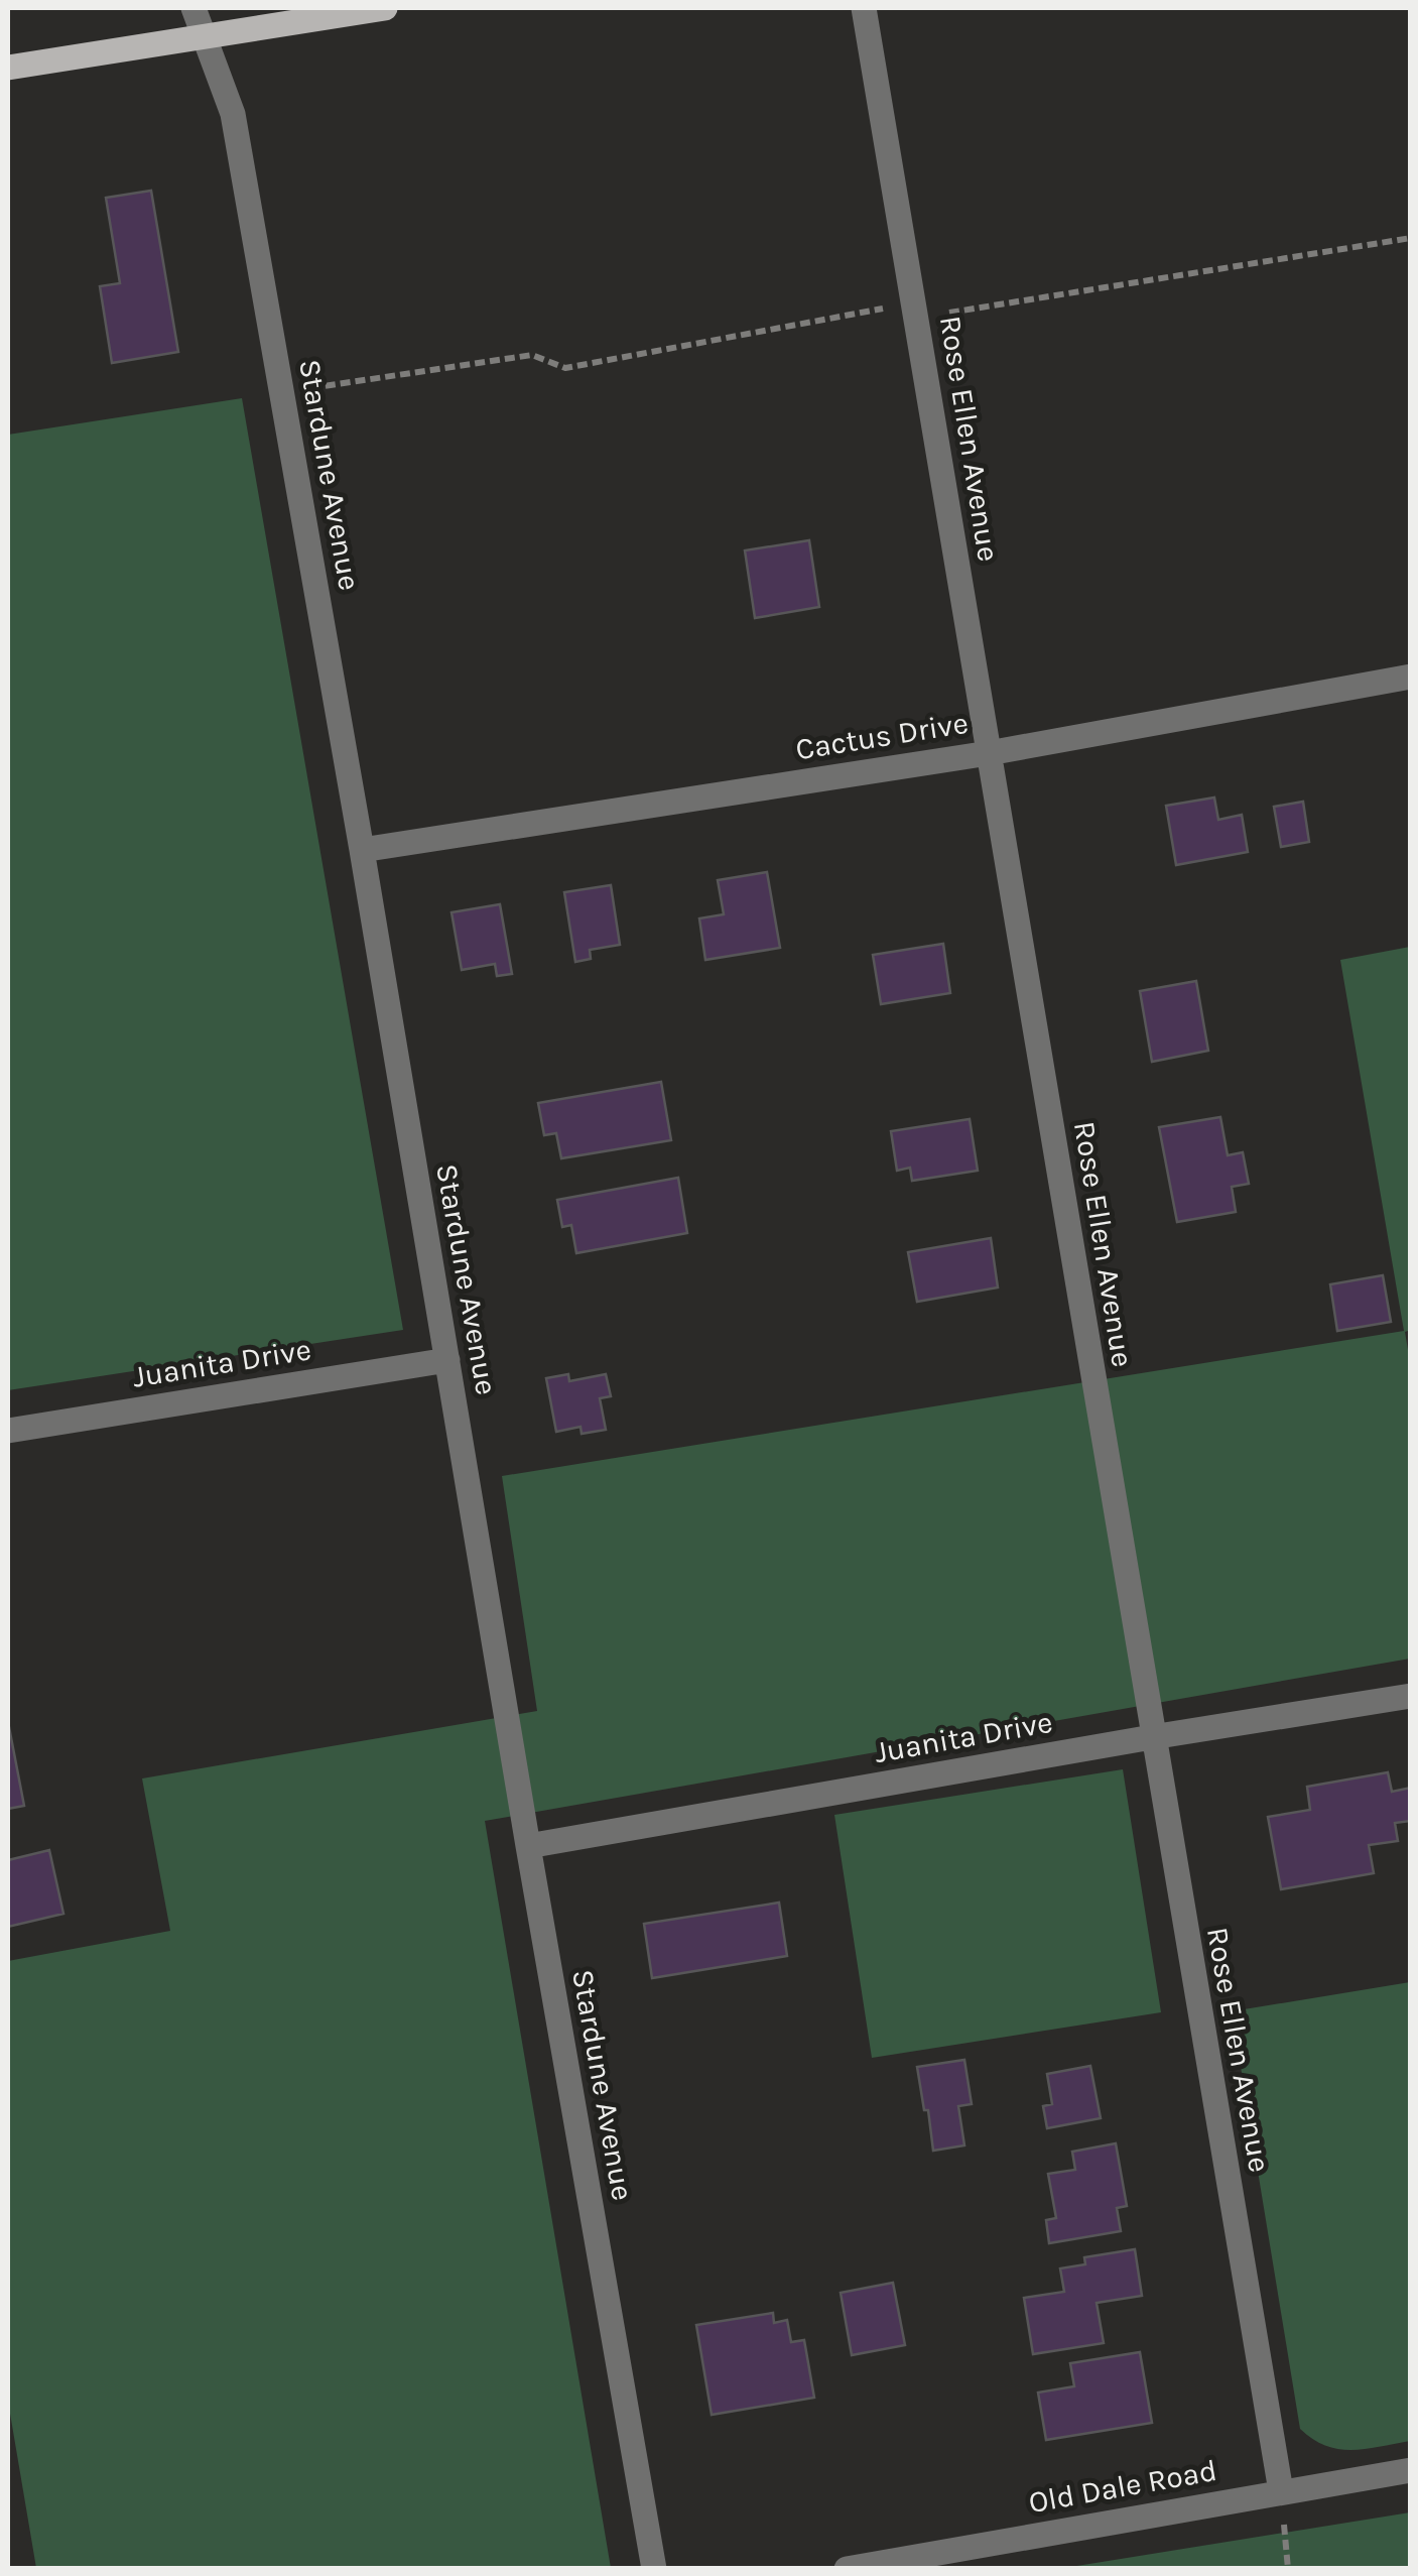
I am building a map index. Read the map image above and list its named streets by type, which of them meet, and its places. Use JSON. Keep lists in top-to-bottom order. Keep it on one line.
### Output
{"streets":{"street":["Rose Ellen Avenue","Stardune Avenue","Cactus Drive","Juanita Drive","Old Dale Road"]},"crossings":[["Rose Ellen Avenue","Cactus Drive"],["Rose Ellen Avenue","Juanita Drive"],["Rose Ellen Avenue","Old Dale Road"],["Stardune Avenue","Cactus Drive"],["Stardune Avenue","Juanita Drive"]]}
